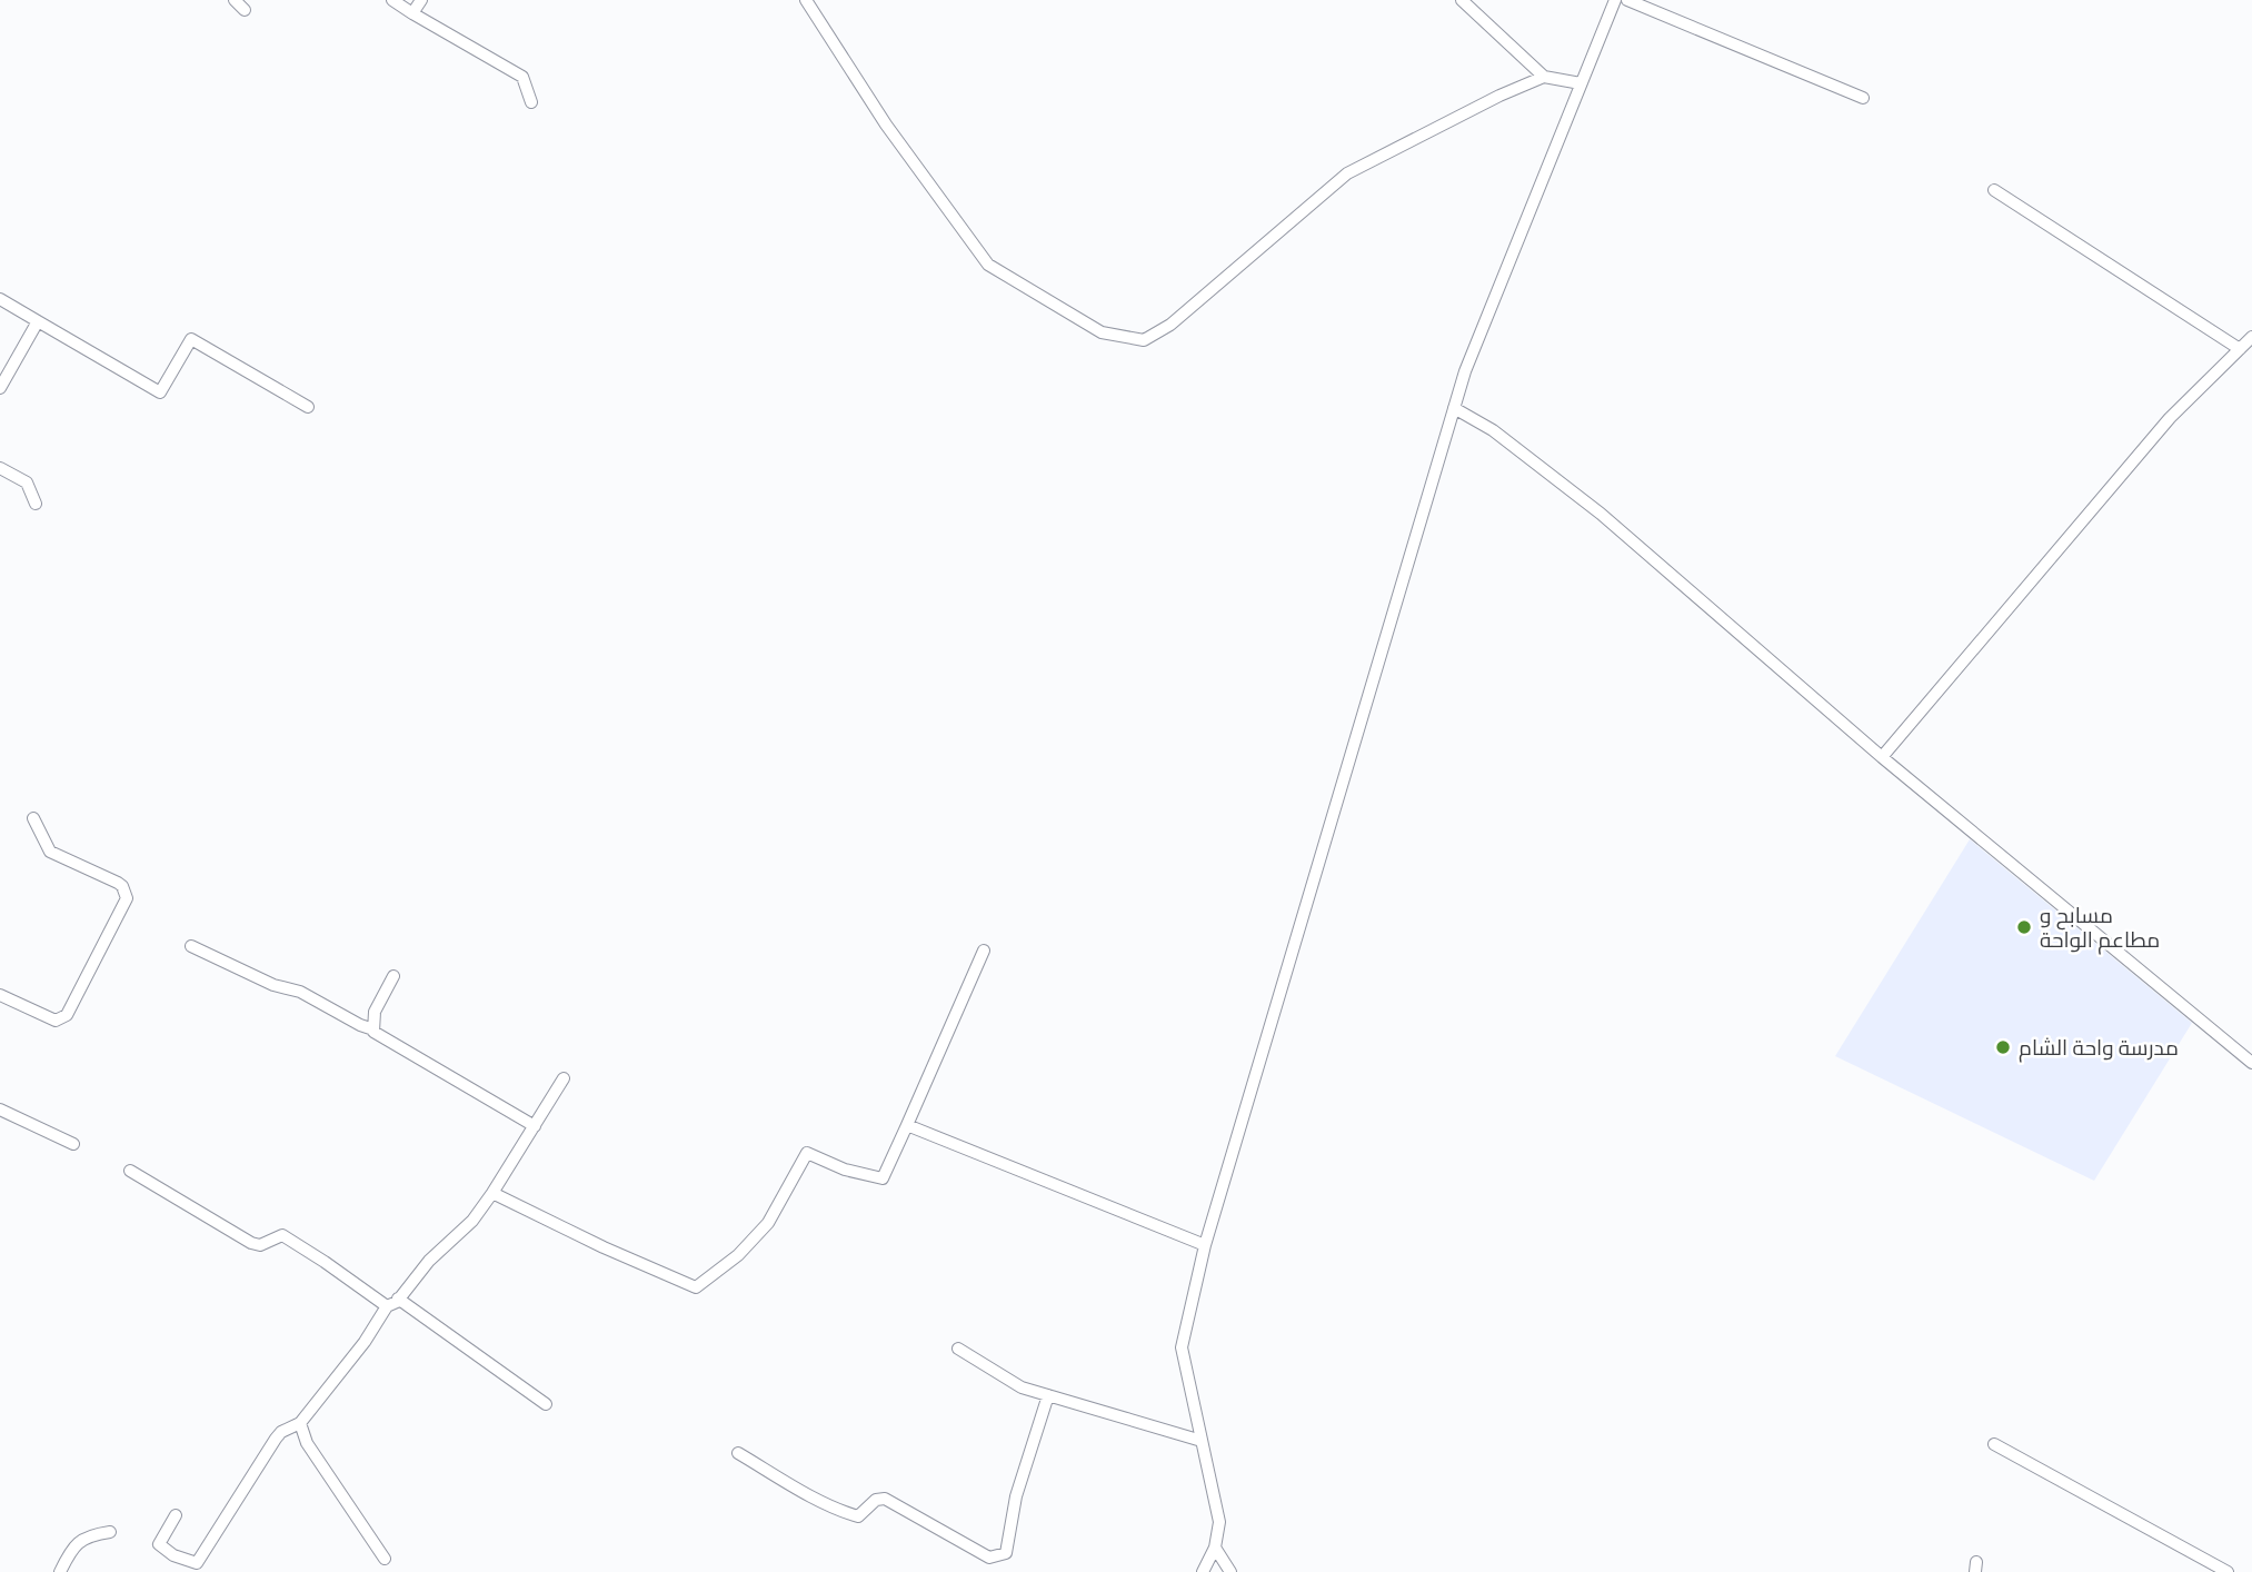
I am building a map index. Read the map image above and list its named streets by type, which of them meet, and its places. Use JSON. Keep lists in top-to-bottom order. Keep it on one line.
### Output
{"places":["مسابح و مطاعم الواحة","مدرسة واحة الشام"]}
